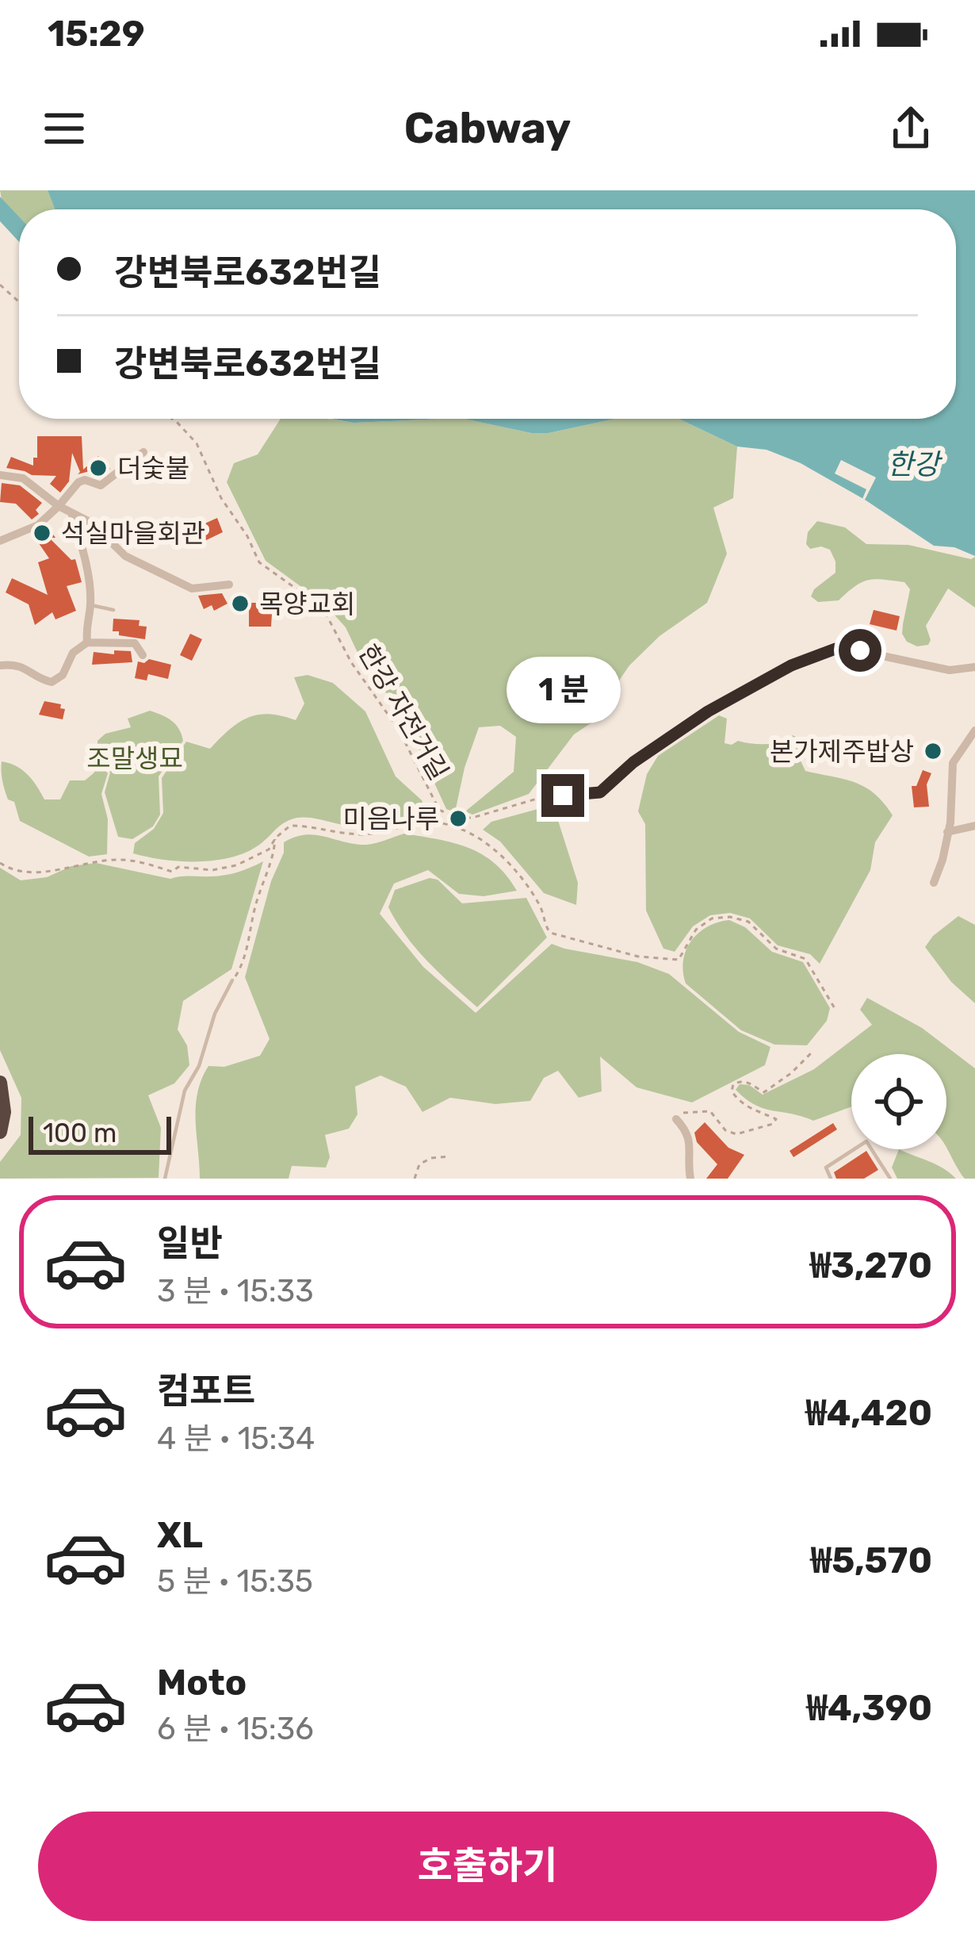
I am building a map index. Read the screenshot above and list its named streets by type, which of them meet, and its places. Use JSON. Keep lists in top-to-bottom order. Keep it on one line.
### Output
{"streets":{"path":["한강 자전거길"]},"water":["한강"],"parks":["조말생묘"],"places":["더숯불","석실마을회관","목양교회","본가제주밥상","미음나루"],"scale_bar":"100 m","page":{"status":"15:29","header":"Cabway","banner":["강변북로632번길","강변북로632번길"],"bubble":"1 분","scale":"100 m","list":[{"name":"일반","note":"3 분 · 15:33","value":"₩3,270"},{"name":"컴포트","note":"4 분 · 15:34","value":"₩4,420"},{"name":"XL","note":"5 분 · 15:35","value":"₩5,570"},{"name":"Moto","note":"6 분 · 15:36","value":"₩4,390"}],"buttons":"호출하기"}}
